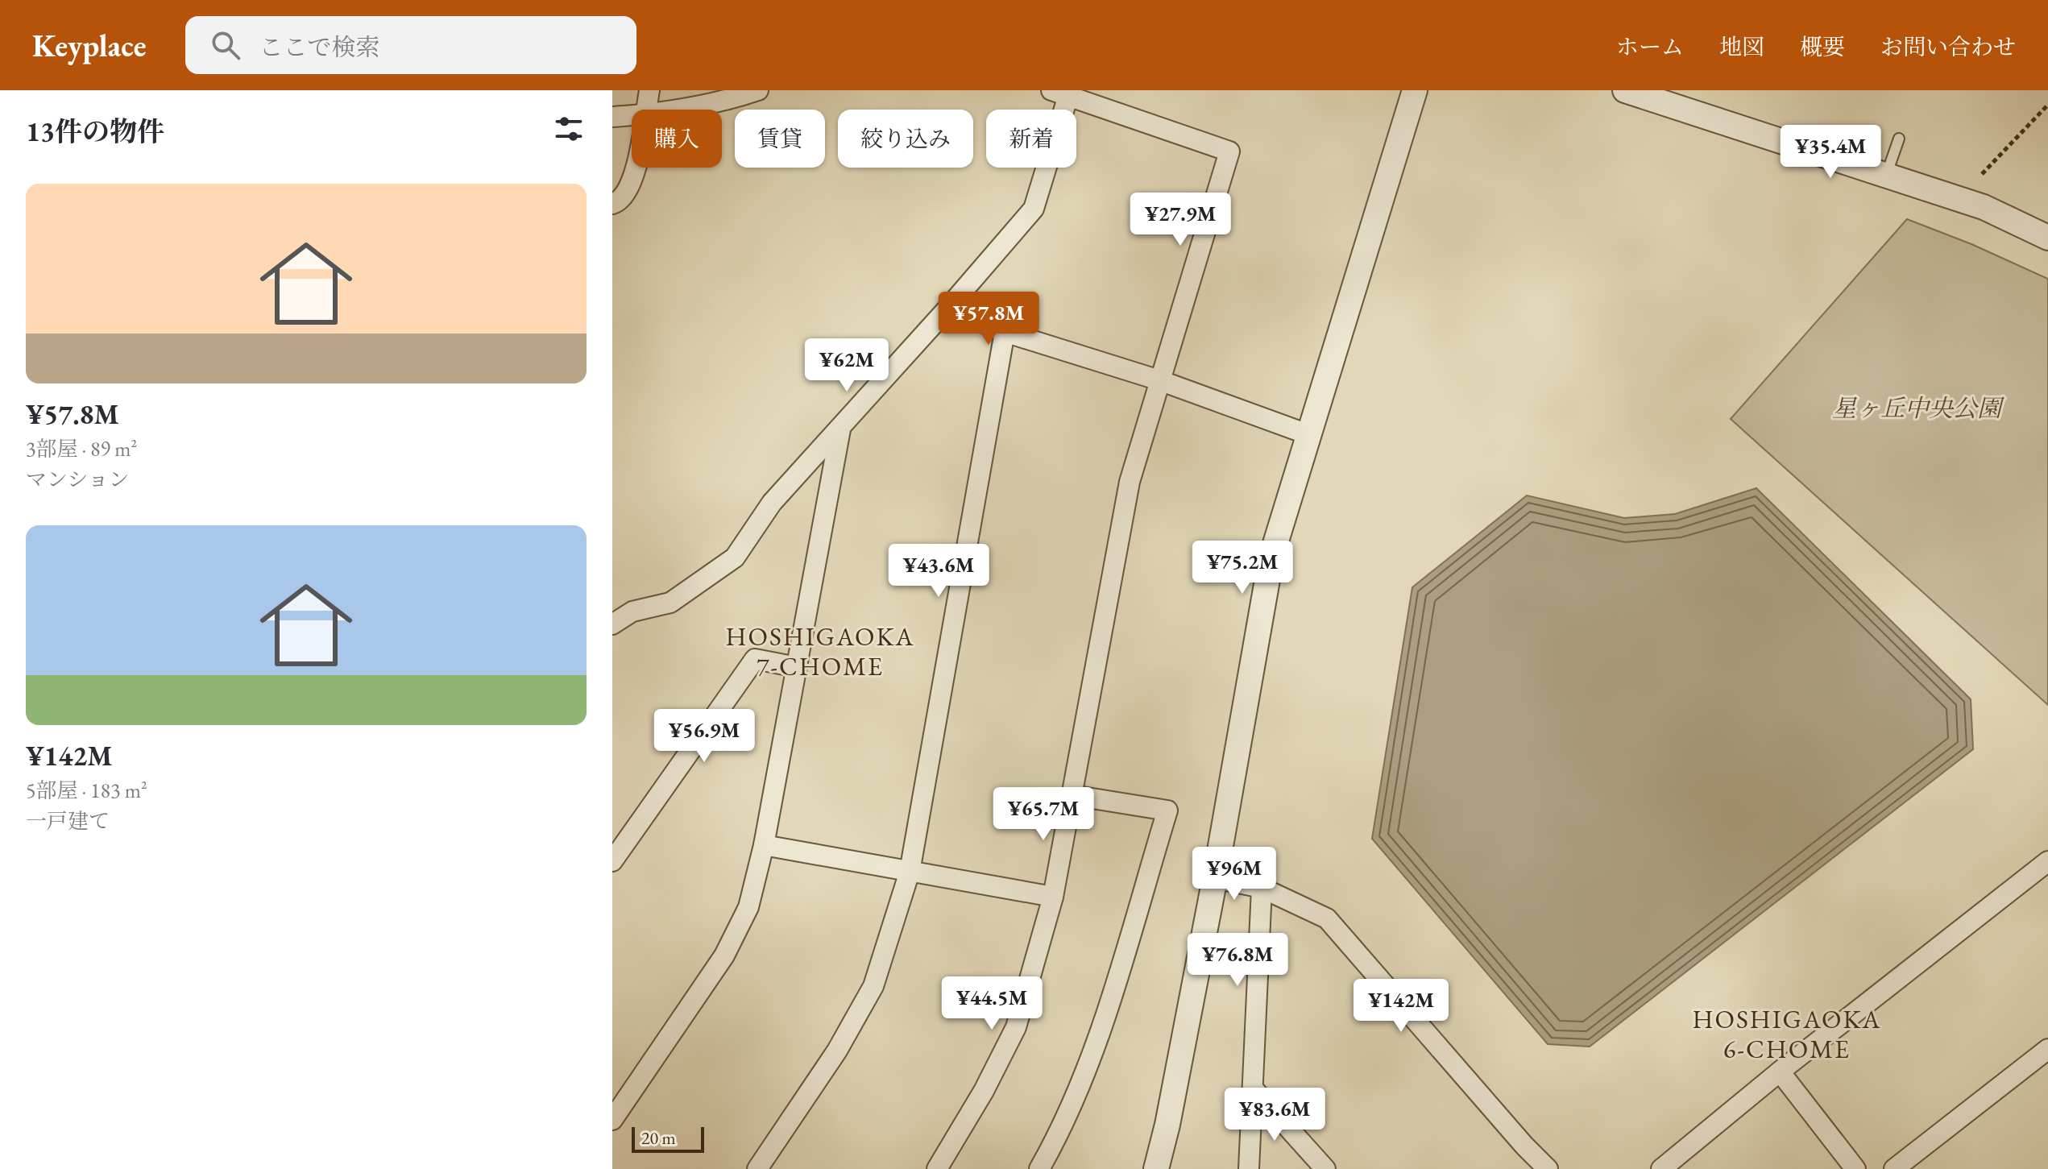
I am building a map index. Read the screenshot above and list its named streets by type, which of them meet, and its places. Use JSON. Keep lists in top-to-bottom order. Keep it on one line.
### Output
{"districts":["HOSHIGAOKA 7-CHOME","HOSHIGAOKA 6-CHOME"],"parks":["星ヶ丘中央公園"],"scale_bar":"20 m","page":{"header":"Keyplace","search":"ここで検索","nav":["ホーム","地図","概要","お問い合わせ"],"heading":"13件の物件","chip":["購入","賃貸","絞り込み","新着"],"price":["¥35.4M","¥27.9M","¥57.8M","¥62M","¥75.2M","¥43.6M","¥56.9M","¥65.7M","¥96M","¥76.8M","¥44.5M","¥142M","¥83.6M"],"list":[{"name":"¥57.8M","note":"3部屋 · 89 m² · マンション"},{"name":"¥142M","note":"5部屋 · 183 m² · 一戸建て"}],"scale":"20 m"}}
